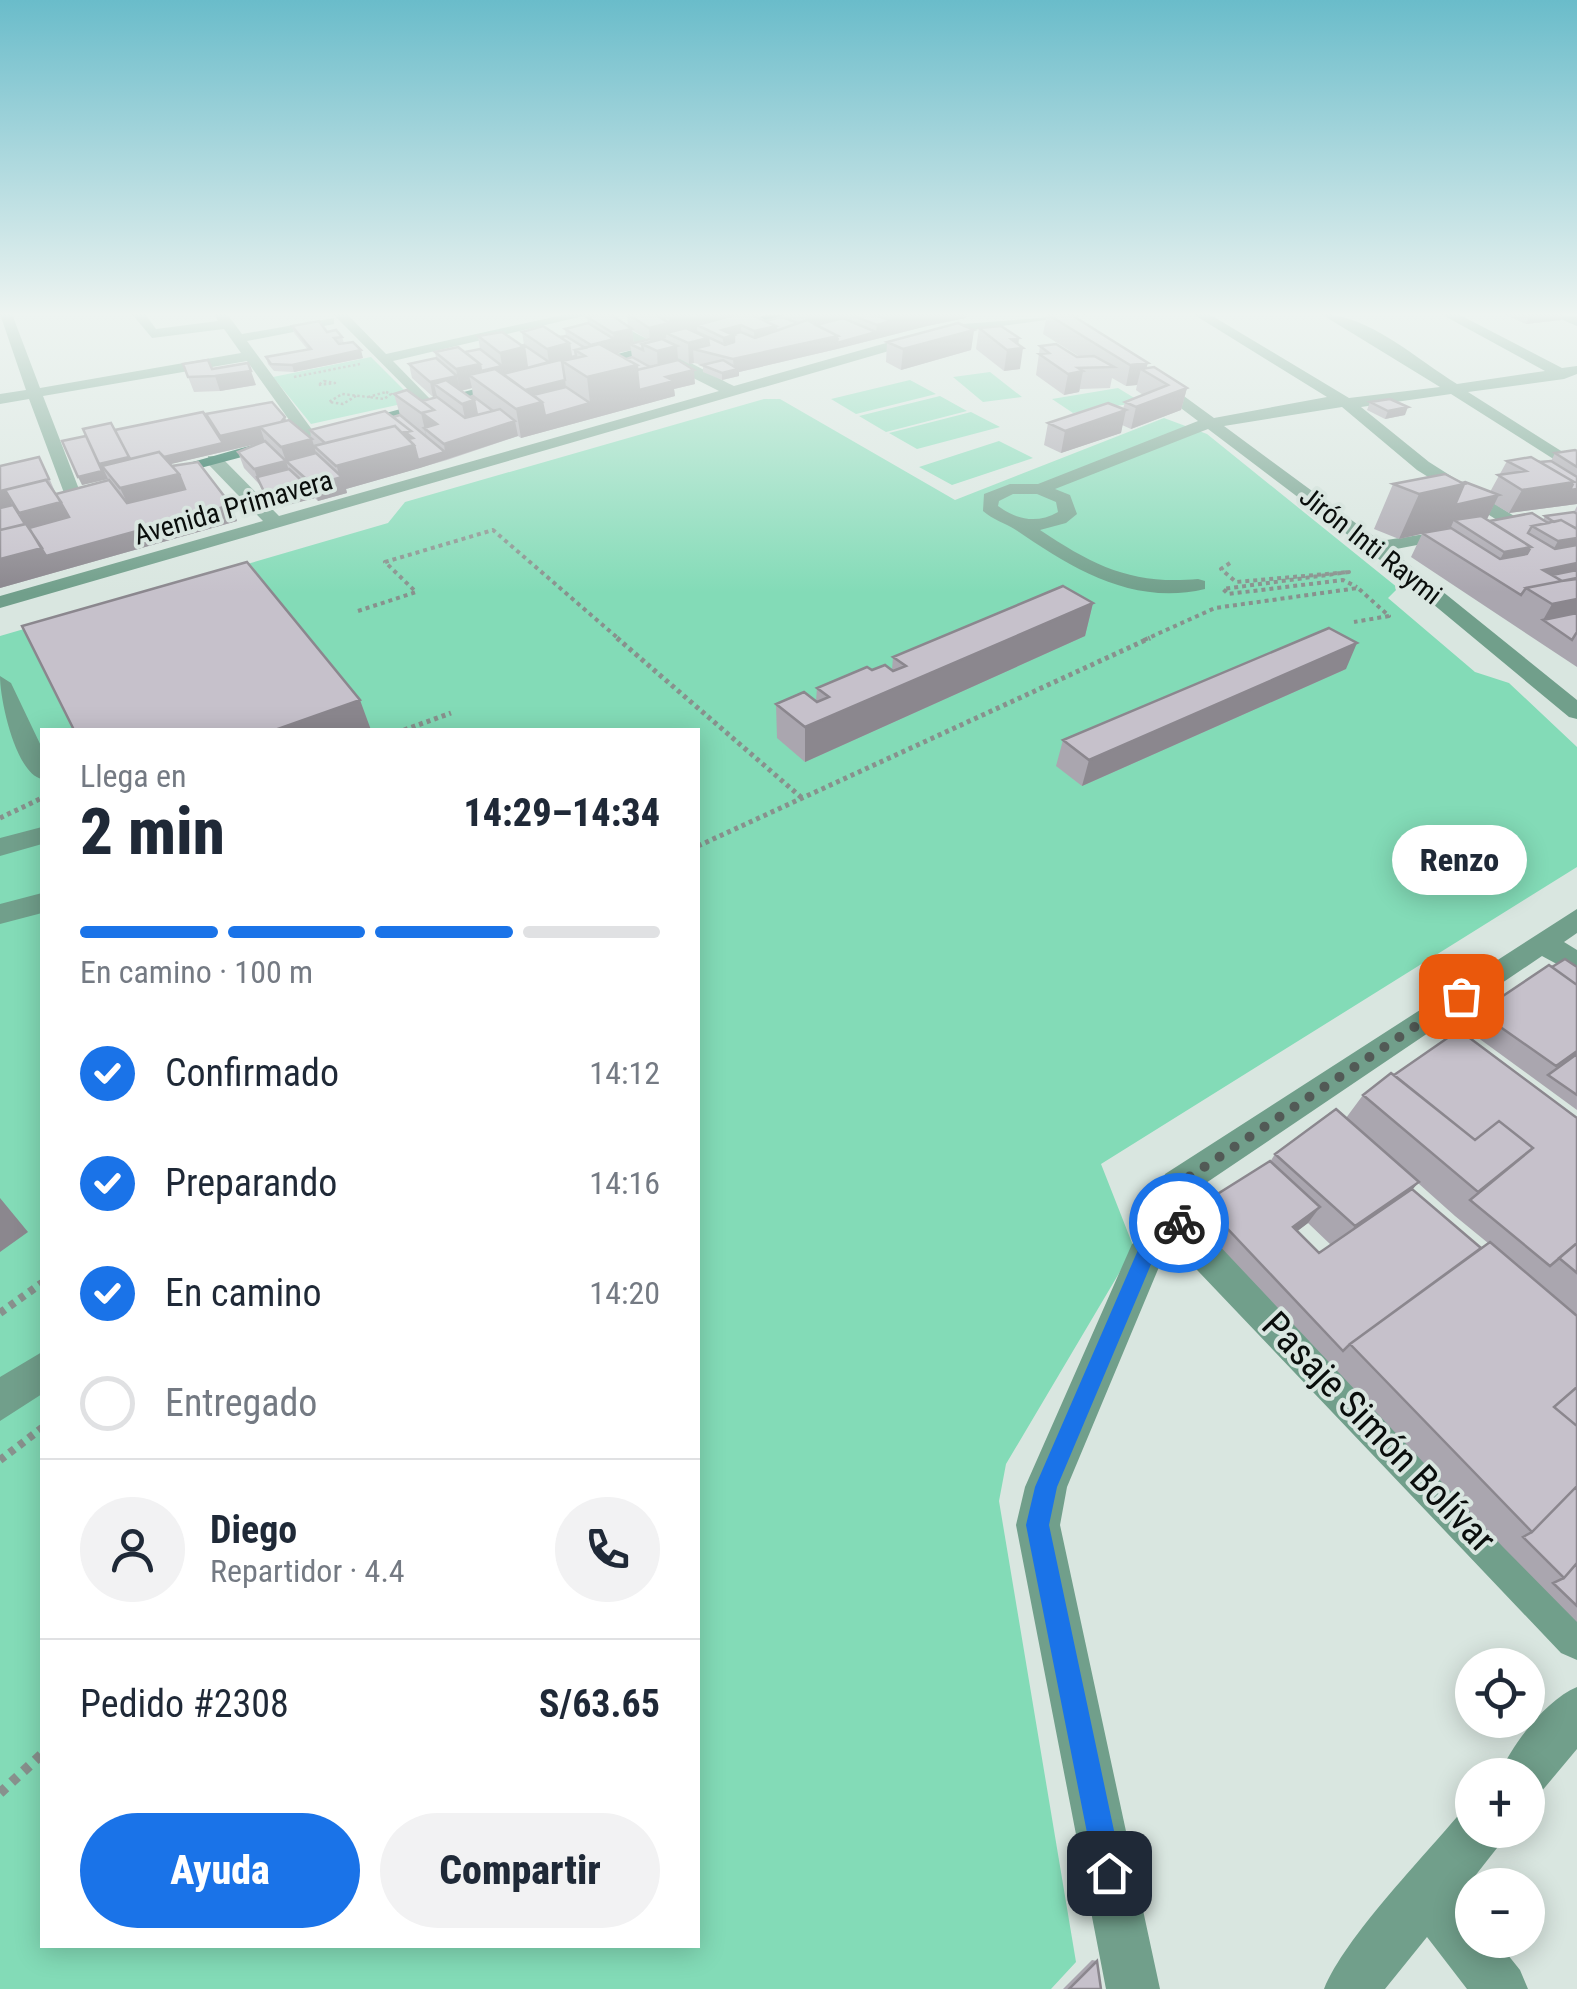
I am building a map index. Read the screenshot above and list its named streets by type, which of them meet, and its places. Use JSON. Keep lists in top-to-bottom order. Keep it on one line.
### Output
{"streets":{"street":["Avenida Primavera","Jirón Inti Raymi","Pasaje Simón Bolívar"]},"places":["Renzo"],"page":{"heading":["2 min","Llega en","14:29–14:34"],"panel":["Diego","Repartidor · 4.4","Pedido #2308","S/63.65"],"bubble":"Renzo","bar":"En camino · 100 m","list":[["Confirmado","14:12"],["Preparando","14:16"],["En camino","14:20"],"Entregado"],"map_buttons":["+","−"],"buttons":["Ayuda","Compartir"]}}
